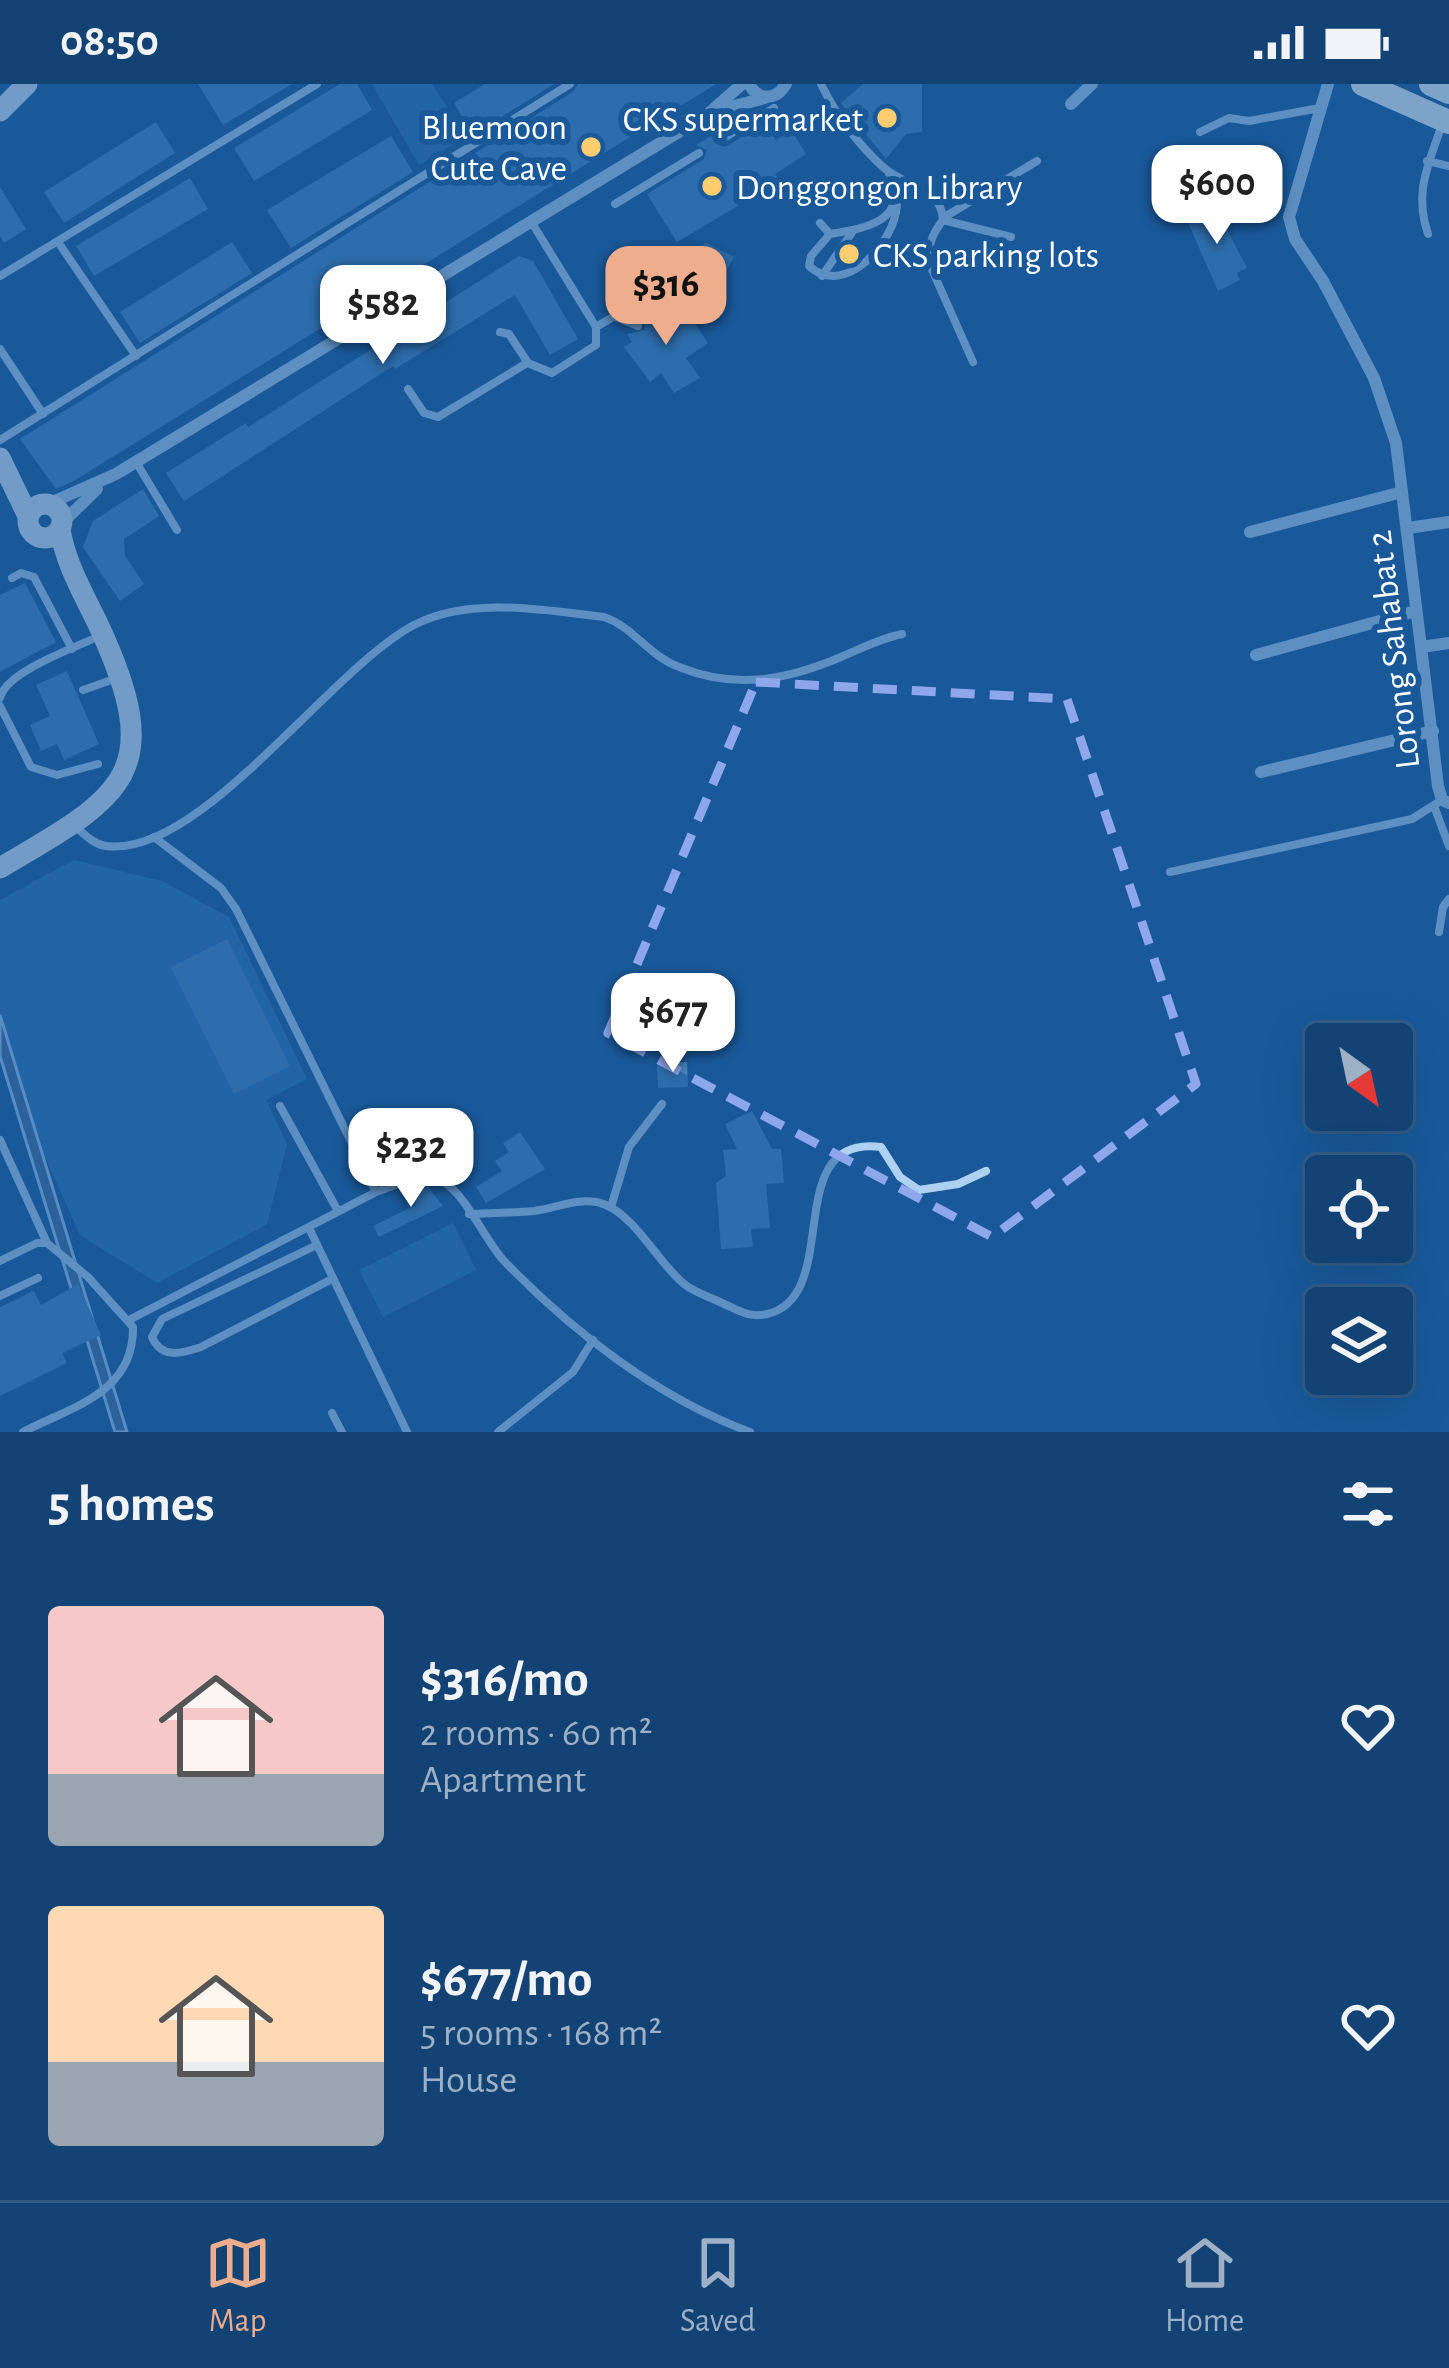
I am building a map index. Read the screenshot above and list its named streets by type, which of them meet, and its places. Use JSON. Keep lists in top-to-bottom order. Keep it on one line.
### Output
{"streets":{"street":["Lorong Sahabat 2"]},"places":["CKS supermarket","Bluemoon Cute Cave","Donggongon Library","CKS parking lots"],"north":"bottom right","page":{"status":"08:50","price":["$600","$316","$582","$677","$232"],"heading":"5 homes","list":[{"name":"$316/mo","note":"2 rooms · 60 m² · Apartment"},{"name":"$677/mo","note":"5 rooms · 168 m² · House"}],"tabs":["Map","Saved","Home"]}}
